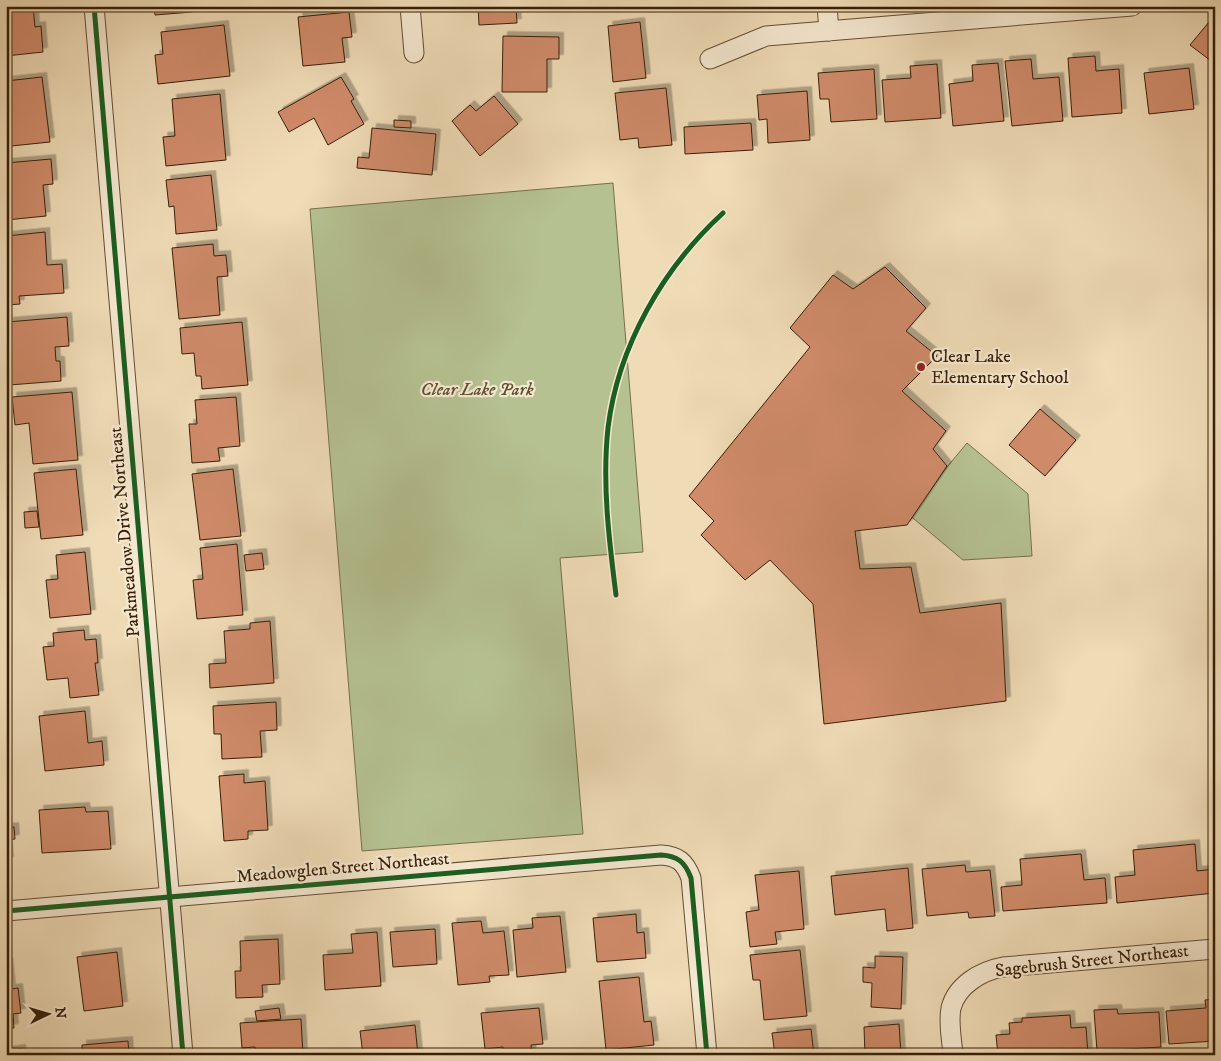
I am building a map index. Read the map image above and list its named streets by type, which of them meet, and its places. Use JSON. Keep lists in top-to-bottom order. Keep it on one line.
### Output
{"streets":{"street":["Parkmeadow Drive Northeast","Meadowglen Street Northeast","Sagebrush Street Northeast"]},"crossings":[["Parkmeadow Drive Northeast","Meadowglen Street Northeast"]],"parks":["Clear Lake Park"],"places":["Clear Lake Elementary School"],"north":"right"}
